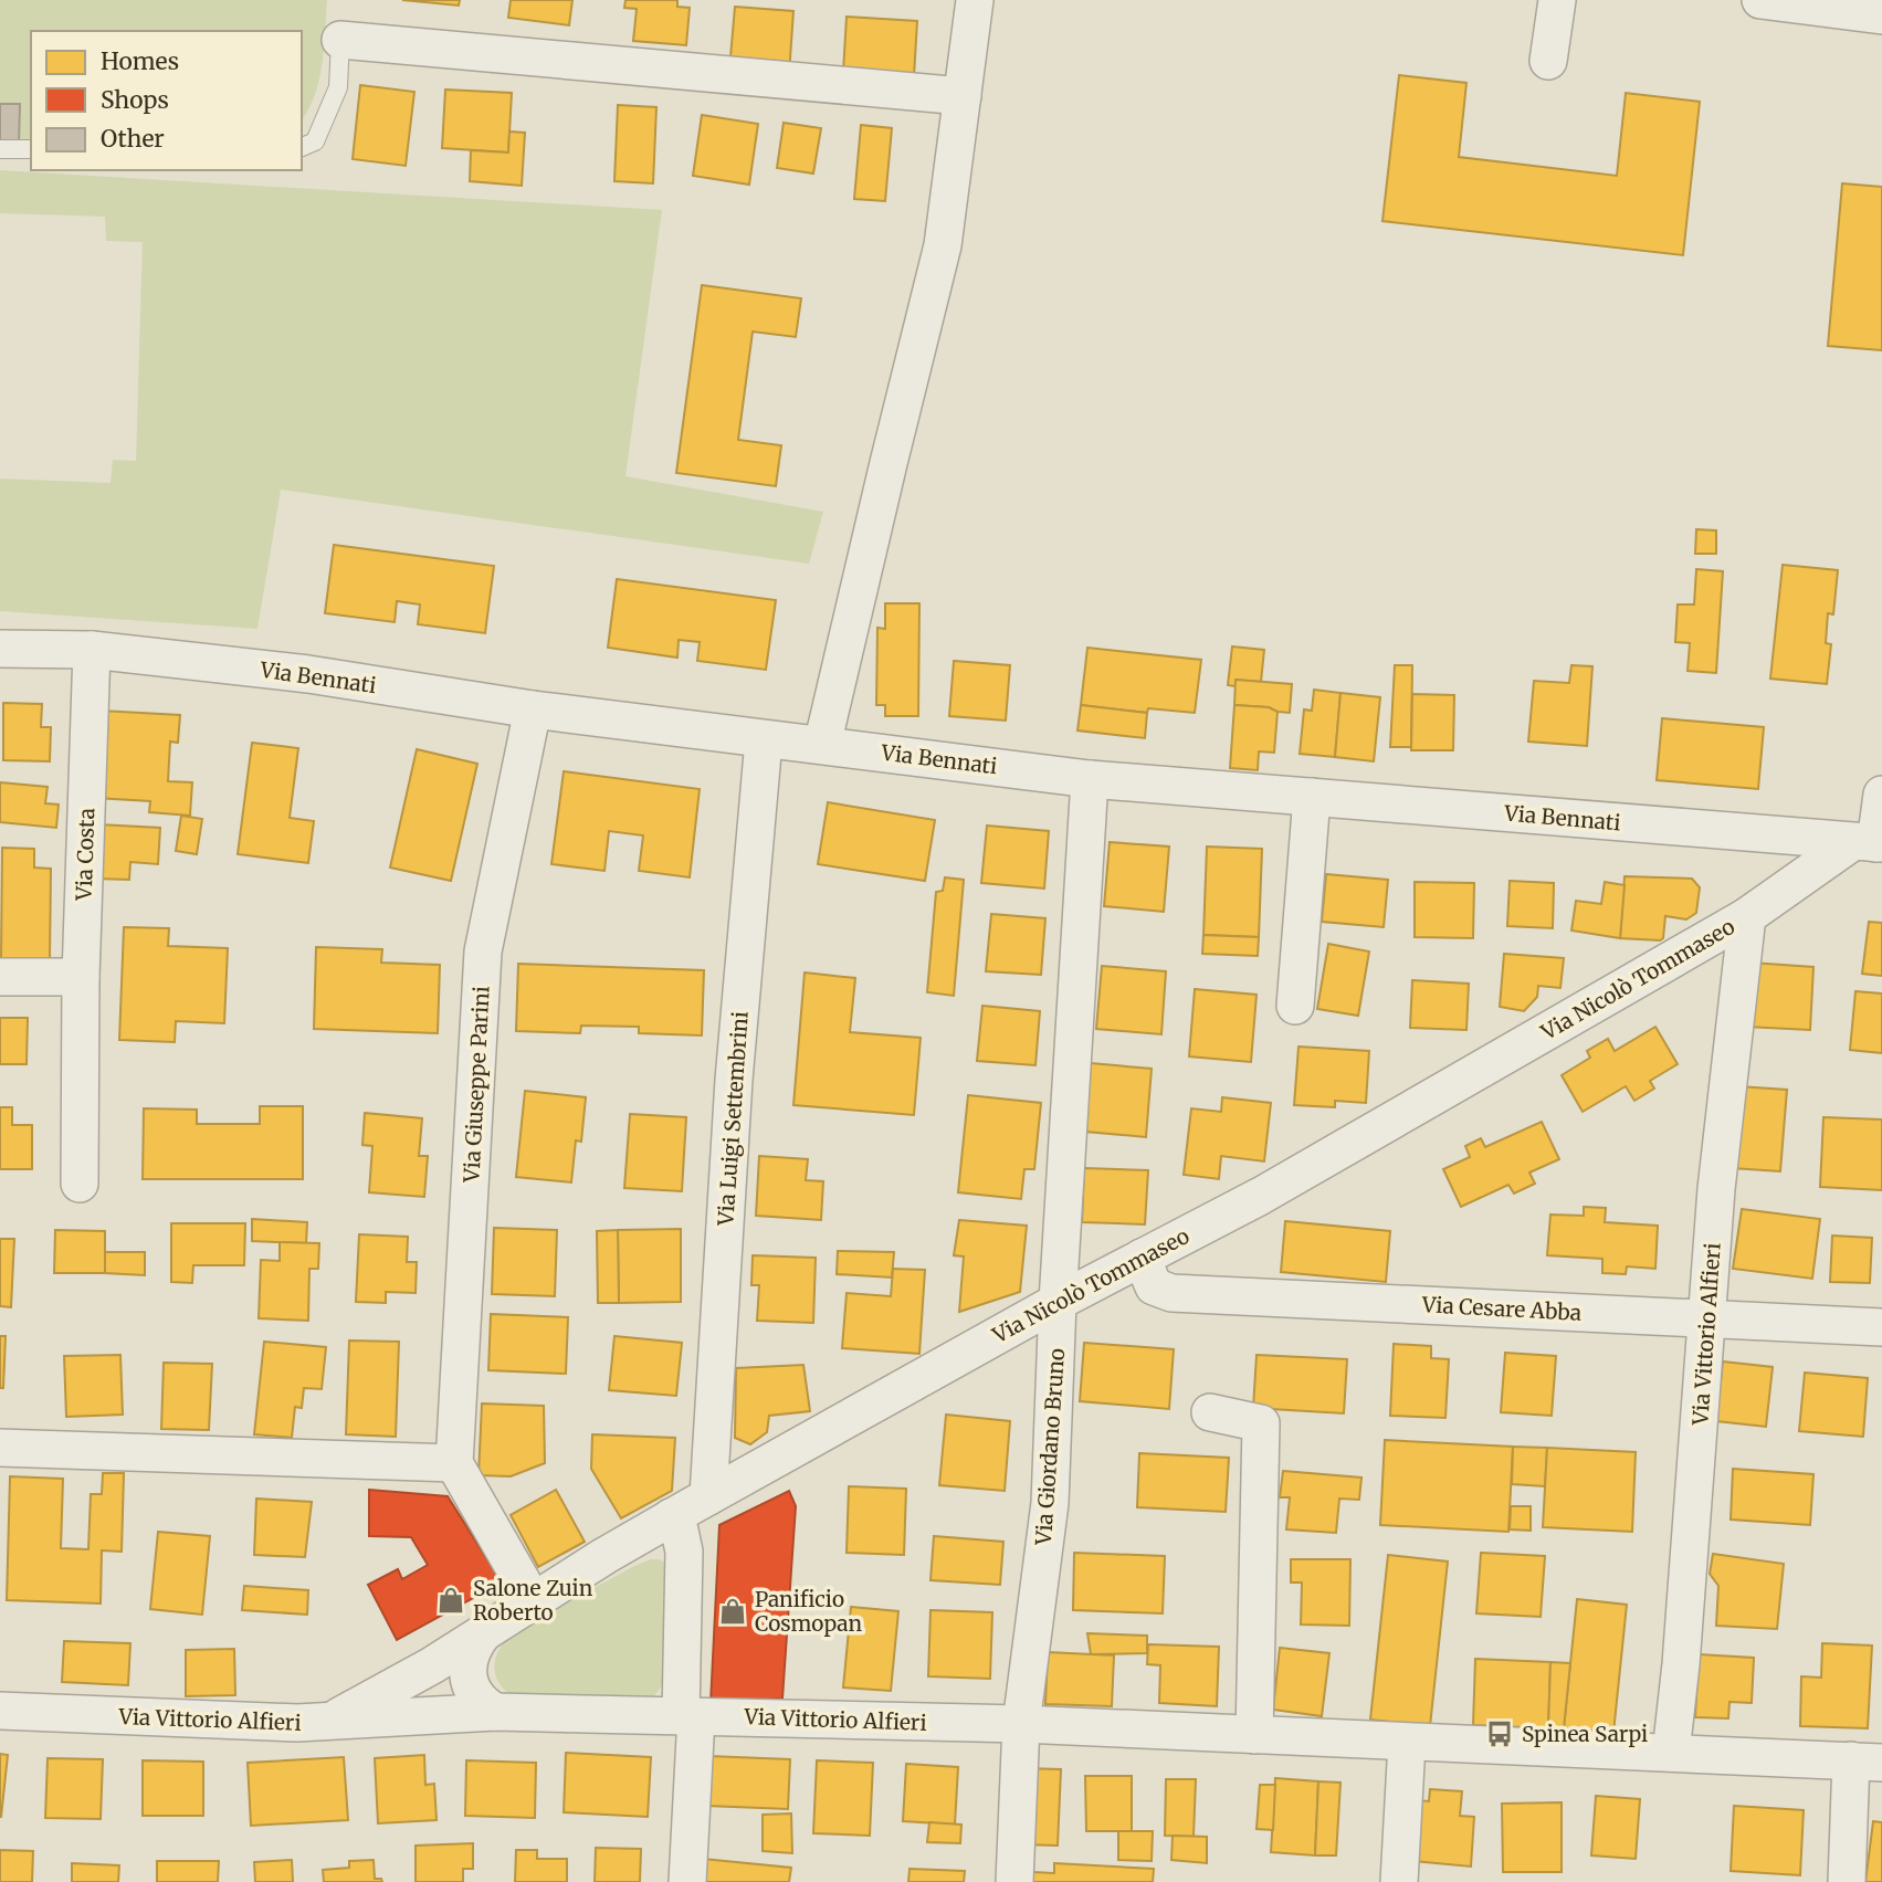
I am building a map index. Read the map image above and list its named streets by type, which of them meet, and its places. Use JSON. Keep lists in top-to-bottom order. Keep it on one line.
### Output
{"streets":{"street":["Via Bennati","Via Costa","Via Nicolò Tommaseo","Via Giuseppe Parini","Via Luigi Settembrini","Via Cesare Abba","Via Vittorio Alfieri","Via Giordano Bruno"]},"crossings":[["Via Bennati","Via Costa"],["Via Bennati","Via Nicolò Tommaseo"],["Via Bennati","Via Giuseppe Parini"],["Via Bennati","Via Luigi Settembrini"],["Via Bennati","Via Giordano Bruno"],["Via Nicolò Tommaseo","Via Luigi Settembrini"],["Via Nicolò Tommaseo","Via Cesare Abba"],["Via Nicolò Tommaseo","Via Vittorio Alfieri"],["Via Nicolò Tommaseo","Via Giordano Bruno"],["Via Cesare Abba","Via Vittorio Alfieri"],["Via Vittorio Alfieri","Via Giordano Bruno"]],"places":{"shop":["Salone Zuin Roberto","Panificio Cosmopan"],"bus stop":["Spinea Sarpi"]},"legend":["Homes","Shops","Other"]}
